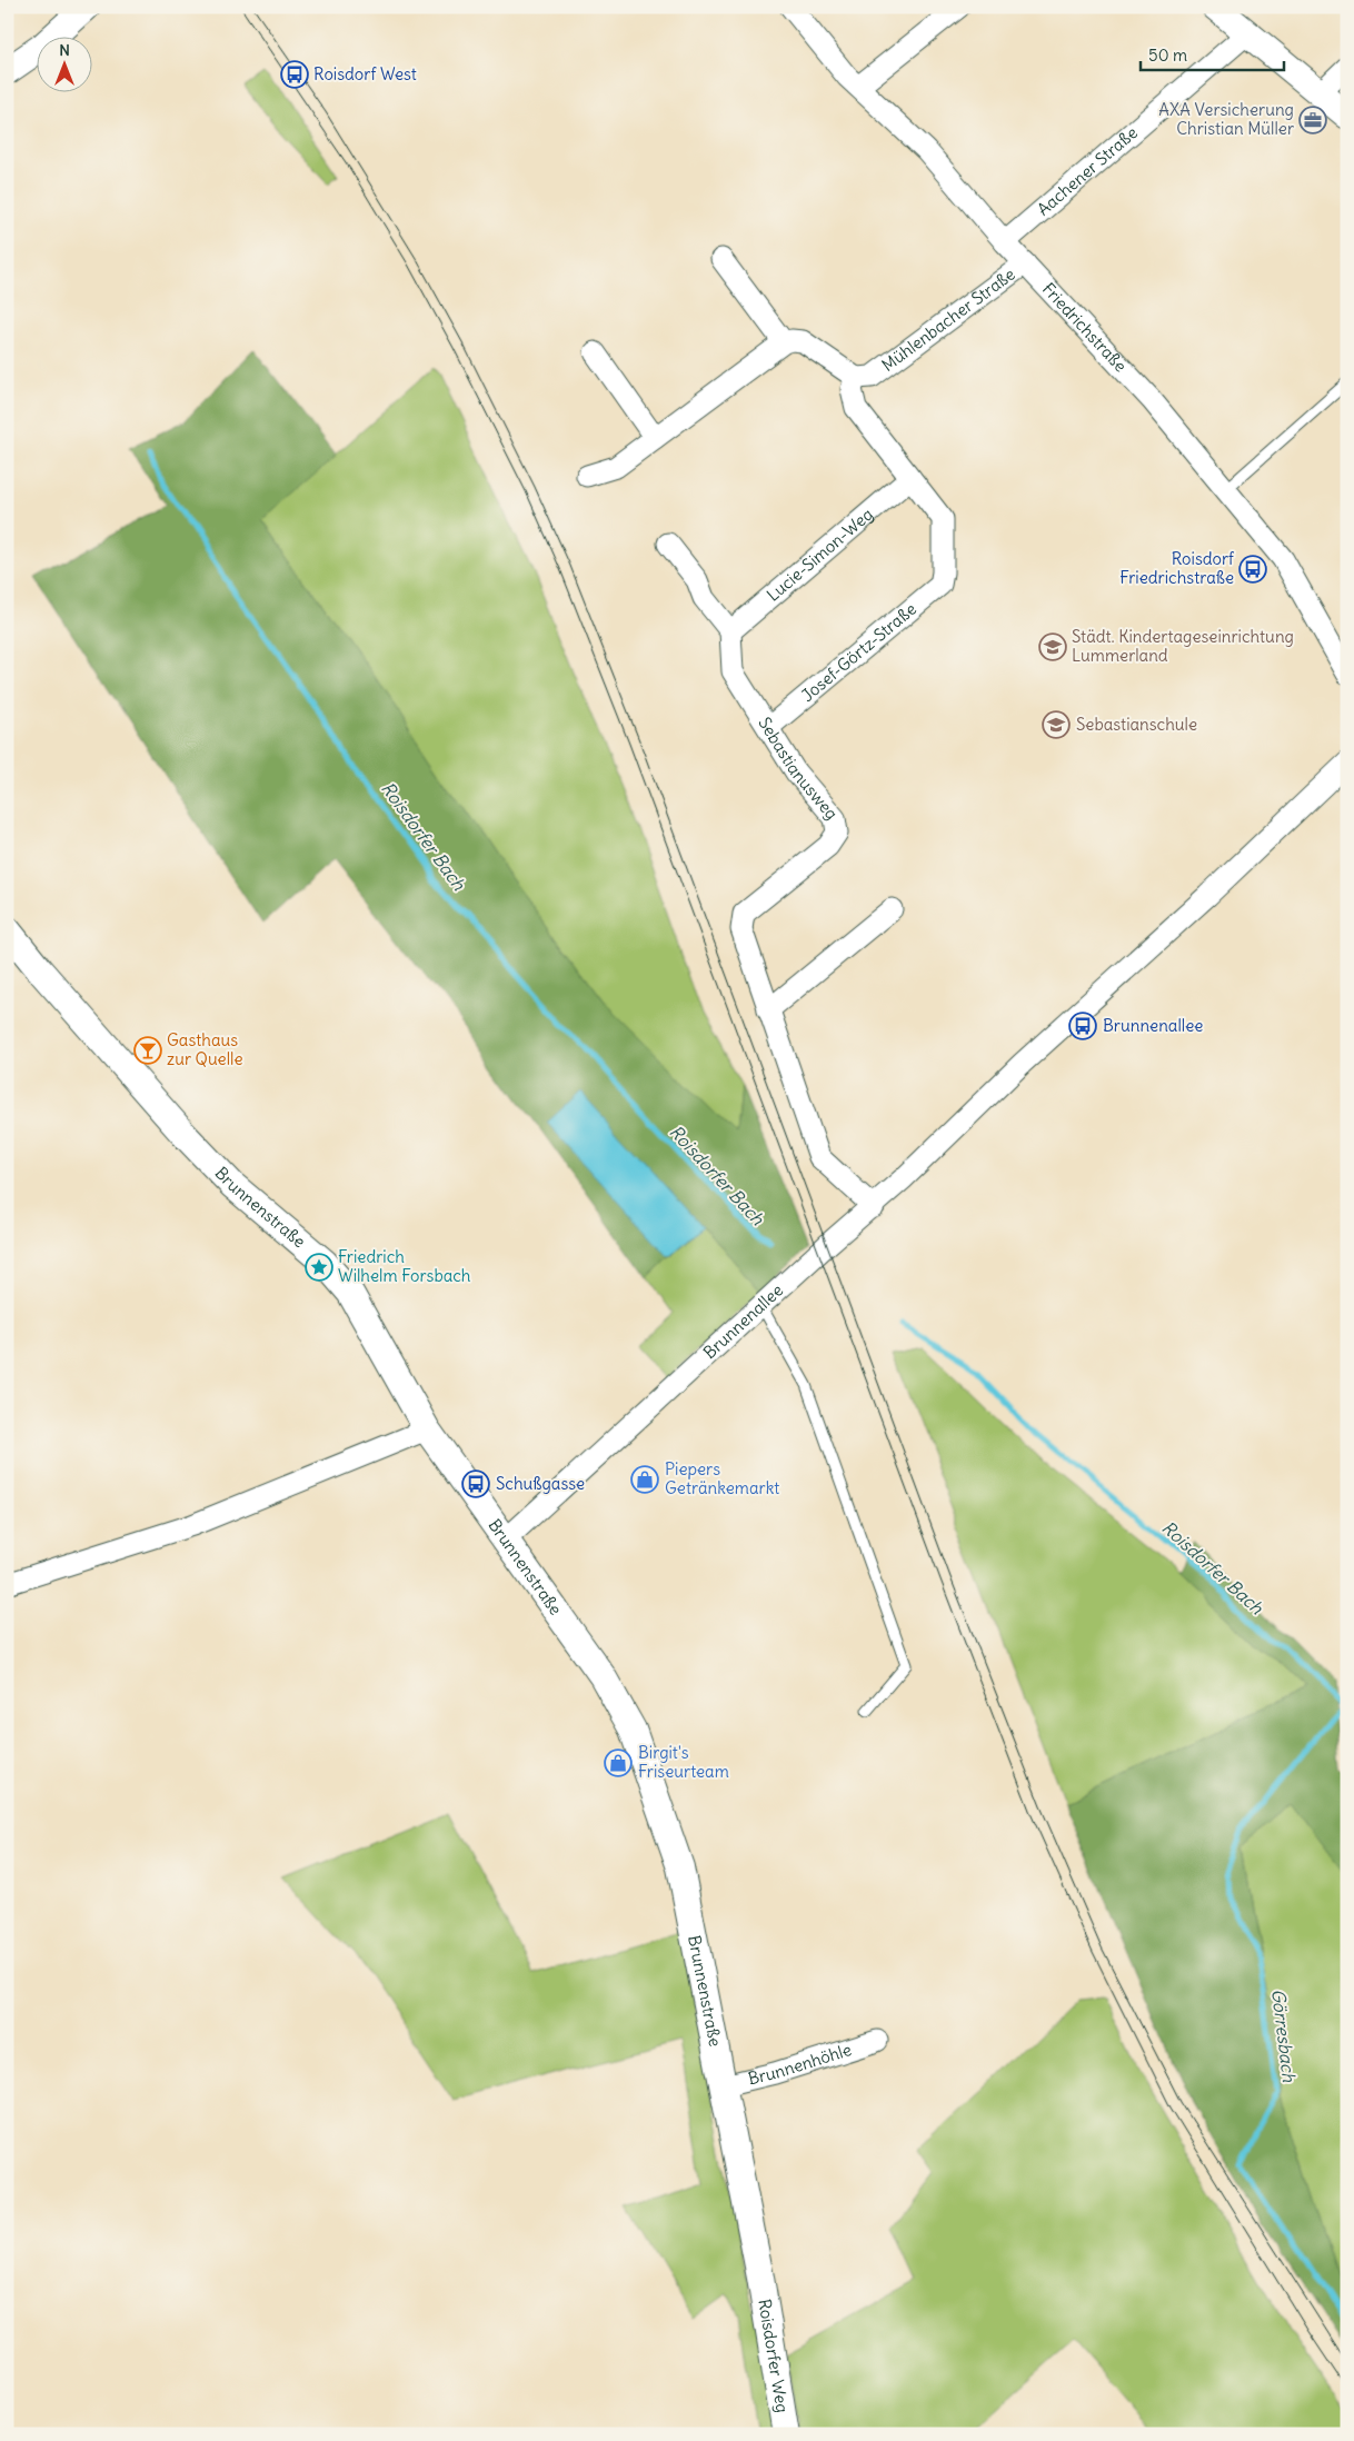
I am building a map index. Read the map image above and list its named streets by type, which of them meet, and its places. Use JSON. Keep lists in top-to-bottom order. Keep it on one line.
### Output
{"streets":{"street":["Aachener Straße","Mühlenbacher Straße","Friedrichstraße","Lucie-Simon-Weg","Josef-Görtz-Straße","Sebastianusweg","Brunnenstraße","Brunnenallee","Brunnenhöhle","Roisdorfer Weg"]},"crossings":[["Aachener Straße","Friedrichstraße"],["Mühlenbacher Straße","Friedrichstraße"],["Lucie-Simon-Weg","Josef-Görtz-Straße"],["Lucie-Simon-Weg","Sebastianusweg"],["Josef-Görtz-Straße","Sebastianusweg"],["Sebastianusweg","Brunnenallee"],["Brunnenstraße","Brunnenallee"],["Brunnenstraße","Brunnenhöhle"],["Brunnenstraße","Roisdorfer Weg"]],"water":["Roisdorfer Bach","Görresbach"],"places":{"bus stop":["Roisdorf West","Roisdorf Friedrichstraße","Brunnenallee","Schußgasse"],"office":["AXA Versicherung Christian Müller"],"school or university":["Städt. Kindertageseinrichtung Lummerland","Sebastianschule"],"bar":["Gasthaus zur Quelle"],"place":["Friedrich Wilhelm Forsbach"],"shop":["Piepers Getränkemarkt","Birgit's Friseurteam"]},"scale_bar":"50 m","north":"top"}
